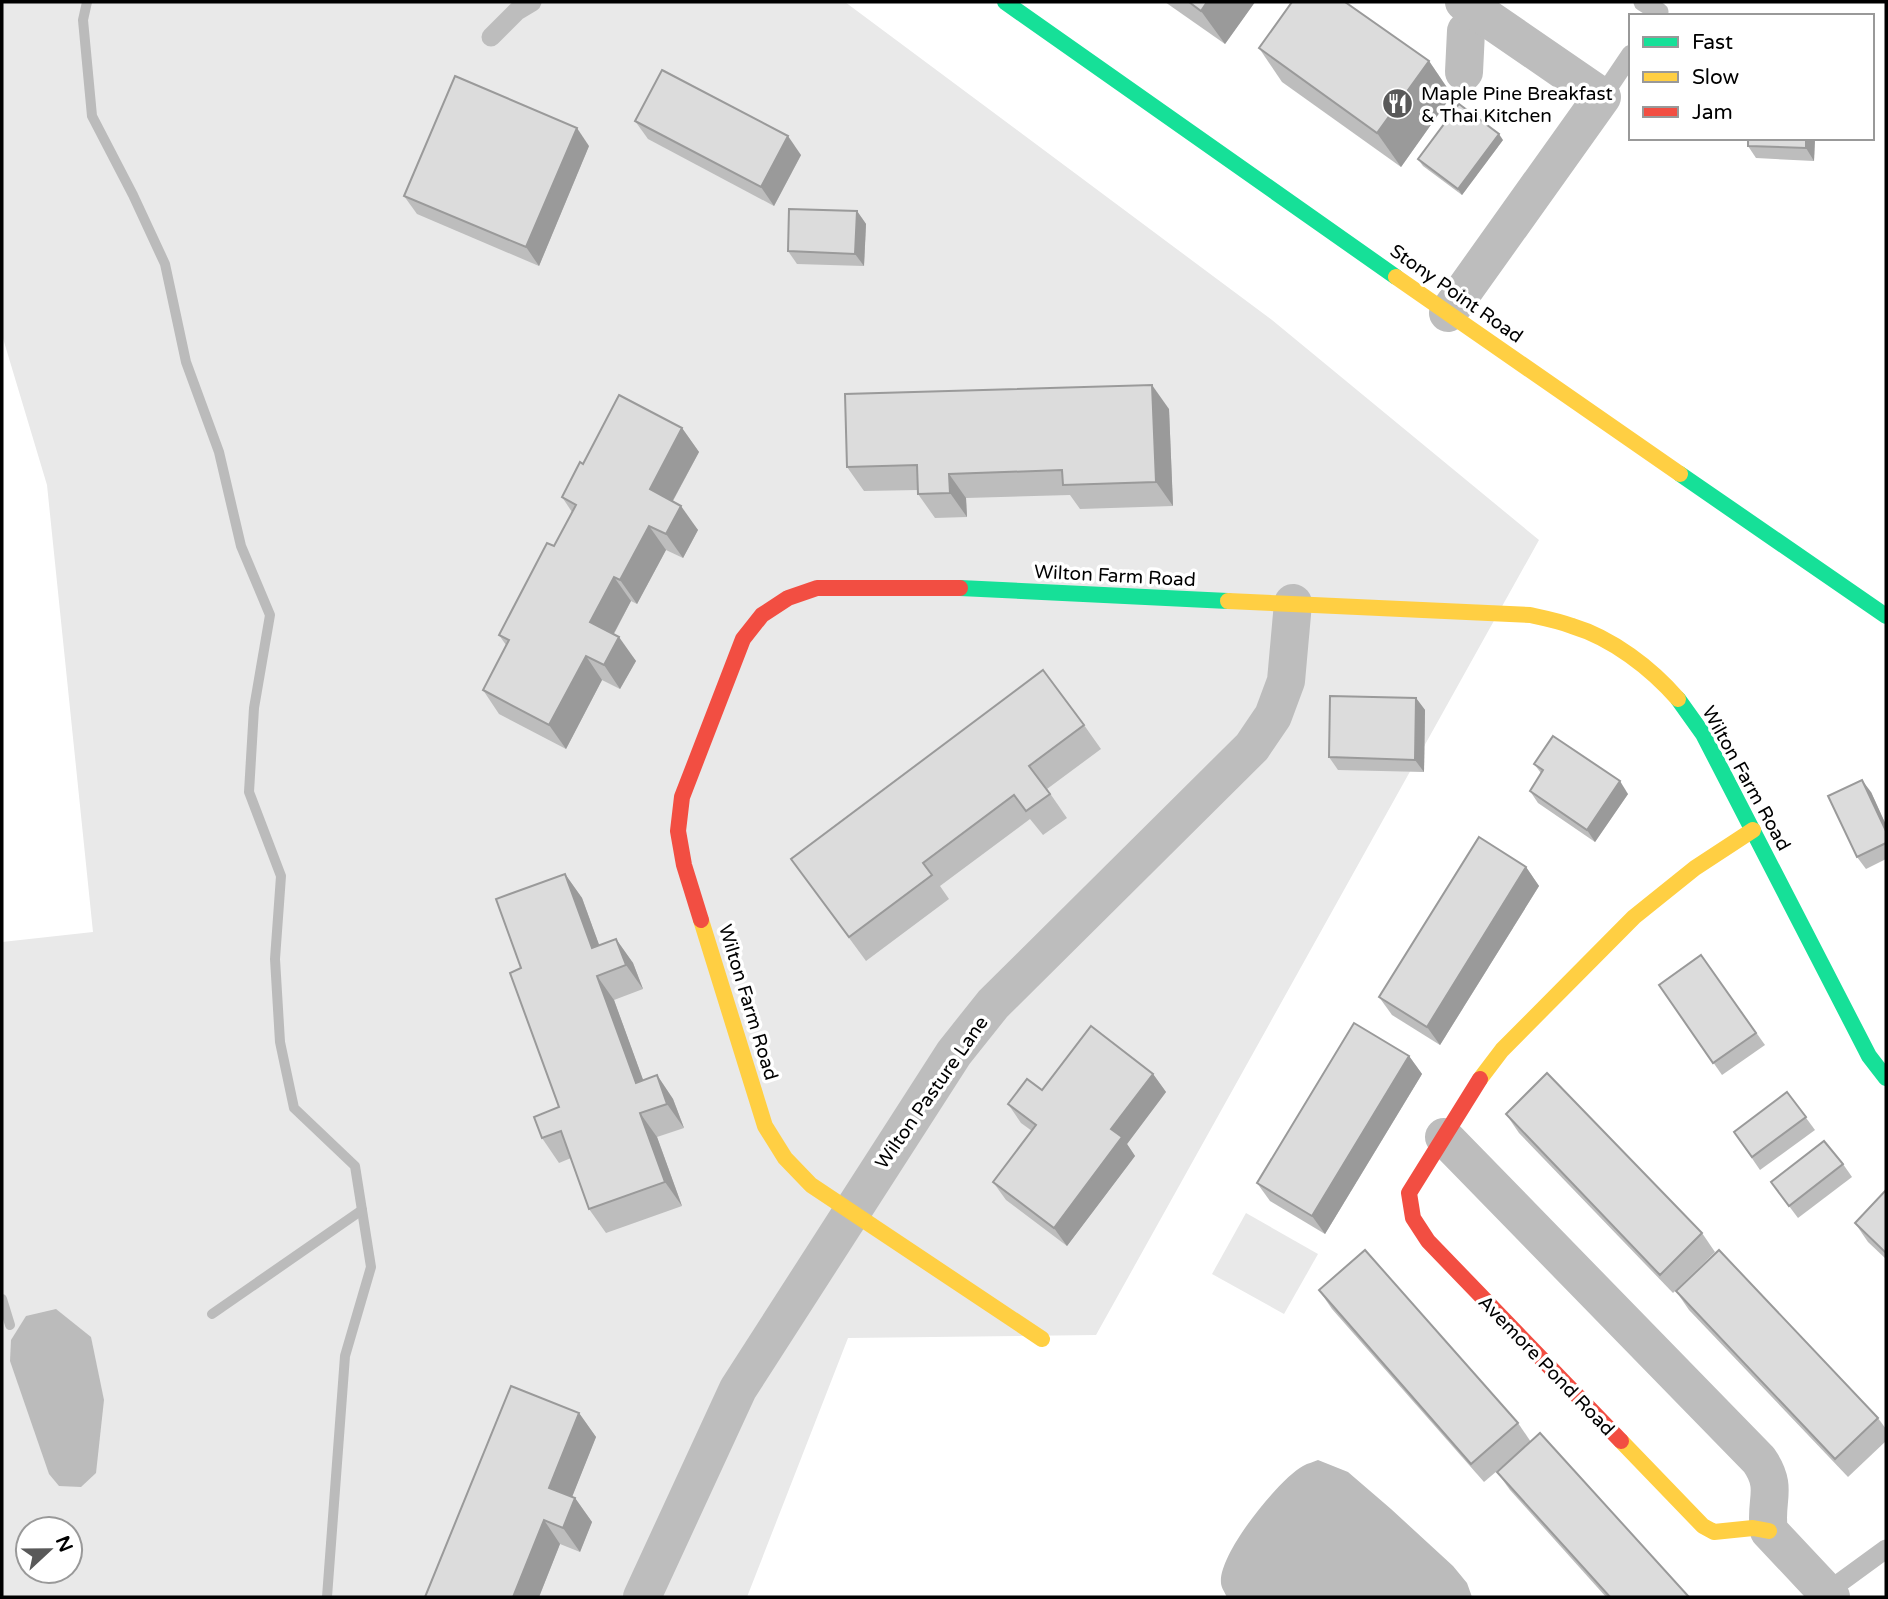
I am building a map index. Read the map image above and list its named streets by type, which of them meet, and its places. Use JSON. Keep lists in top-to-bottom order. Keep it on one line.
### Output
{"streets":{"street":["Stony Point Road","Wilton Farm Road","Wilton Pasture Lane","Avemore Pond Road"]},"crossings":[["Wilton Farm Road","Wilton Pasture Lane"],["Wilton Farm Road","Avemore Pond Road"]],"places":{"restaurant":["Maple Pine Breakfast & Thai Kitchen"]},"legend":["Fast","Slow","Jam"],"north":"right"}
